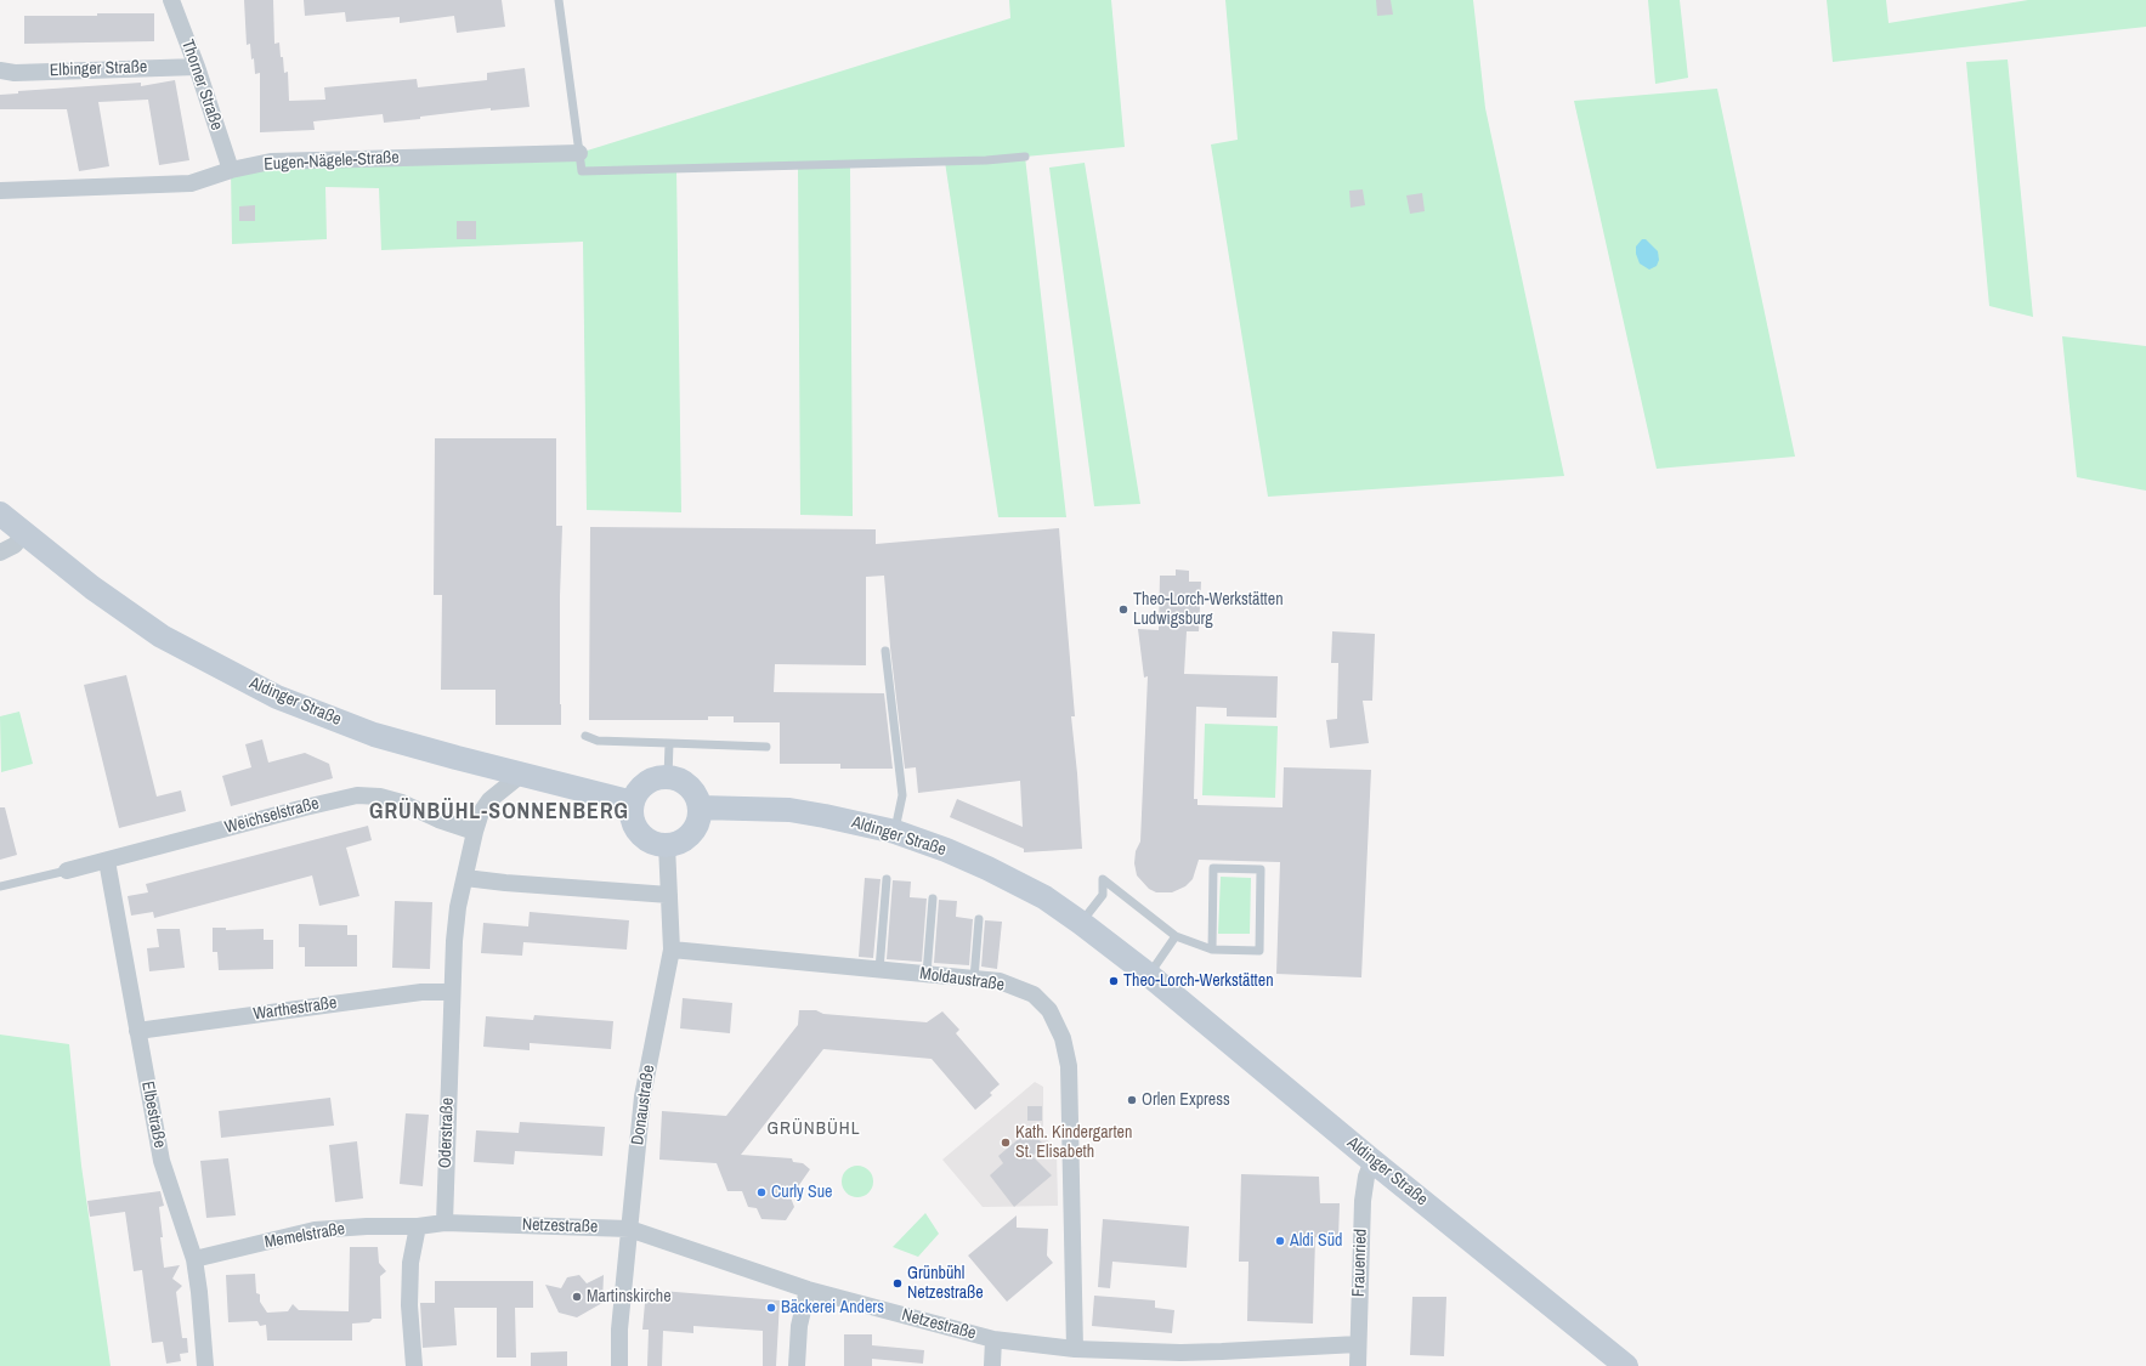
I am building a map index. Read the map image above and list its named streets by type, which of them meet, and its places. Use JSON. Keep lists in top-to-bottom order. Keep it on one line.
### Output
{"streets":{"main road":["Aldinger Straße"],"street":["Elbinger Straße","Thorner Straße","Eugen-Nägele-Straße","Weichselstraße","Moldaustraße","Warthestraße","Donaustraße","Elbestraße","Oderstraße","Netzestraße","Memelstraße","Frauenried"]},"crossings":[["Elbinger Straße","Thorner Straße"],["Thorner Straße","Eugen-Nägele-Straße"],["Aldinger Straße","Donaustraße"],["Aldinger Straße","Oderstraße"],["Aldinger Straße","Frauenried"],["Weichselstraße","Elbestraße"],["Weichselstraße","Oderstraße"],["Moldaustraße","Donaustraße"],["Moldaustraße","Netzestraße"],["Warthestraße","Elbestraße"],["Warthestraße","Oderstraße"],["Donaustraße","Netzestraße"],["Elbestraße","Memelstraße"],["Oderstraße","Netzestraße"],["Netzestraße","Frauenried"]],"districts":["GRÜNBÜHL-SONNENBERG","GRÜNBÜHL"],"places":["Theo-Lorch-Werkstätten Ludwigsburg","Theo-Lorch-Werkstätten","Orlen Express","Kath. Kindergarten St. Elisabeth","Curly Sue","Aldi Süd","Grünbühl Netzestraße","Martinskirche","Bäckerei Anders"]}
